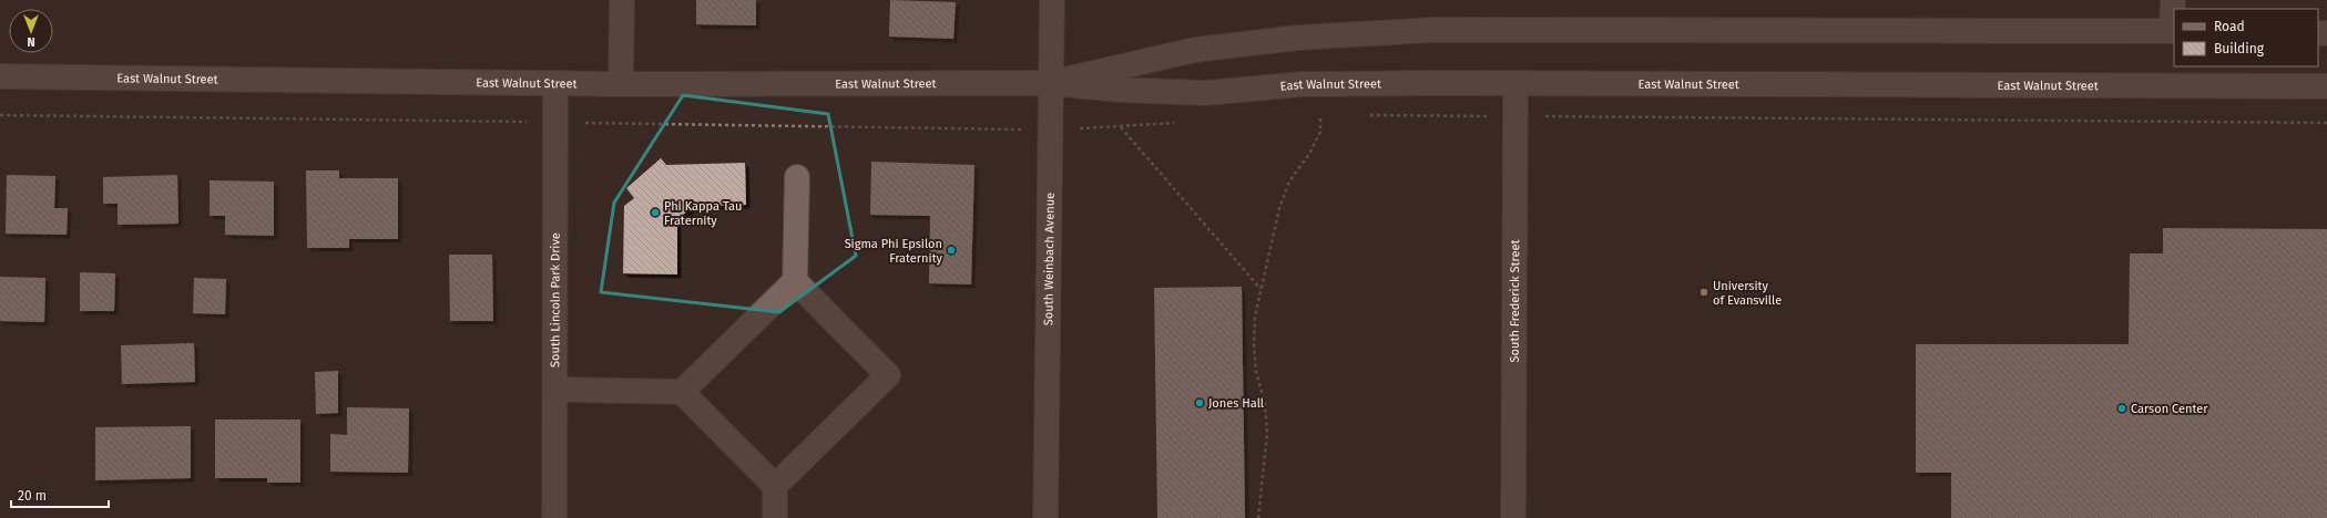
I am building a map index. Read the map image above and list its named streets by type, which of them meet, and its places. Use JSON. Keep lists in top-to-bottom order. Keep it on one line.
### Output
{"streets":{"street":["East Walnut Street","South Weinbach Avenue","South Lincoln Park Drive","South Frederick Street"]},"crossings":[["East Walnut Street","South Weinbach Avenue"],["East Walnut Street","South Lincoln Park Drive"],["East Walnut Street","South Frederick Street"]],"places":["Phi Kappa Tau Fraternity","Sigma Phi Epsilon Fraternity","University of Evansville","Jones Hall","Carson Center"],"legend":["Road","Building"],"scale_bar":"20 m","north":"bottom"}
